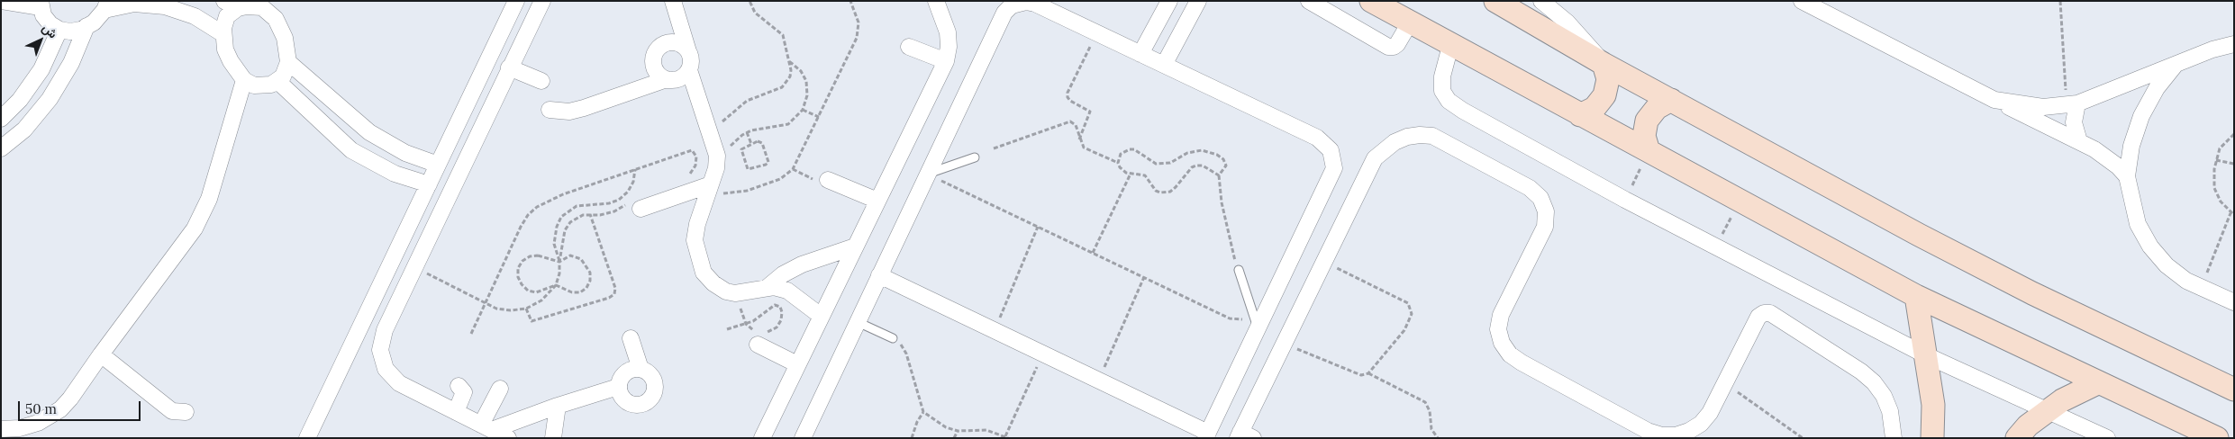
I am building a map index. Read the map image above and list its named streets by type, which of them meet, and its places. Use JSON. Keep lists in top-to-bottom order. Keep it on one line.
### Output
{"scale_bar":"50 m","north":"top right"}
